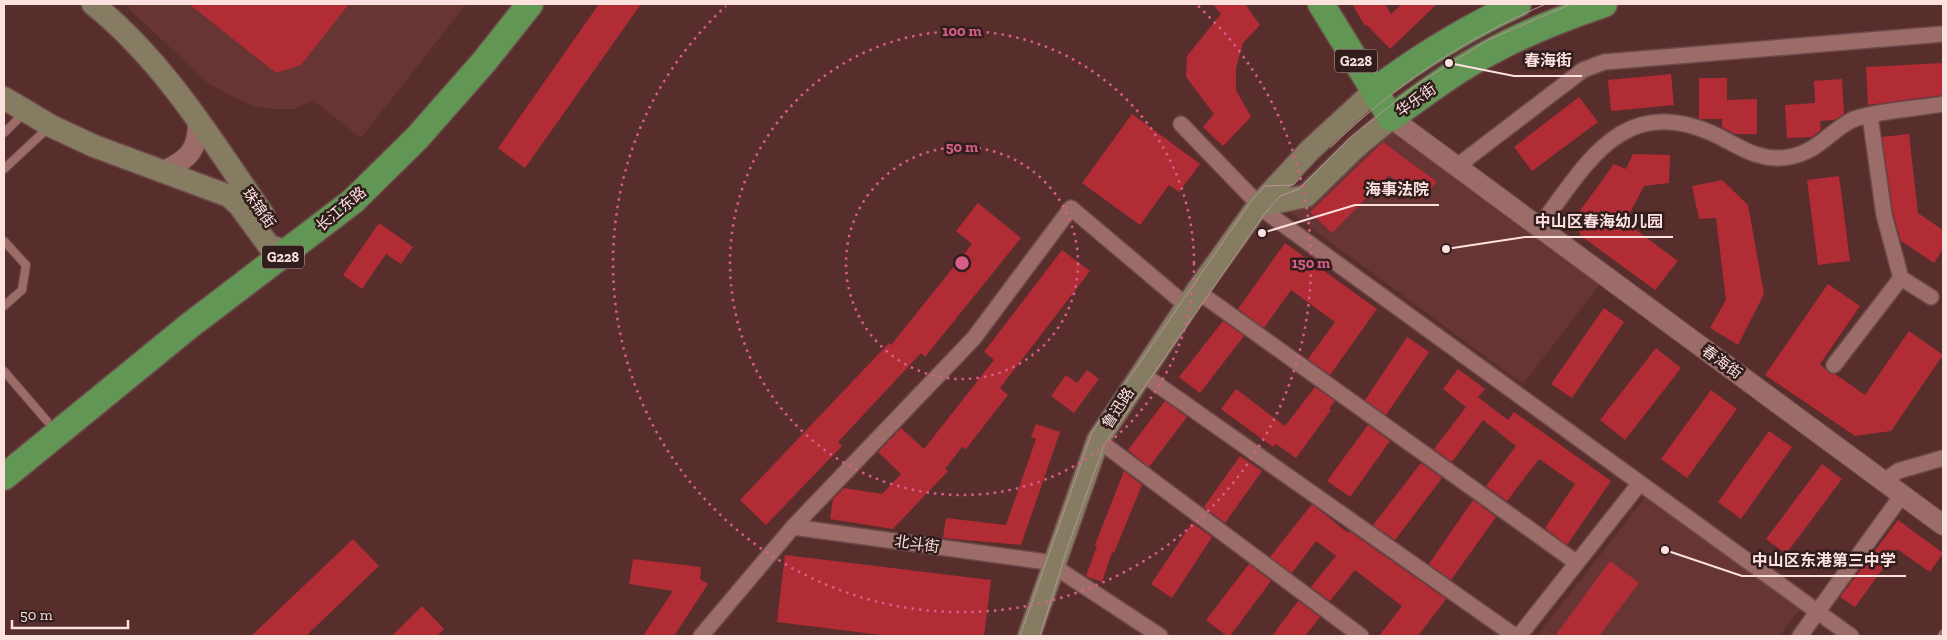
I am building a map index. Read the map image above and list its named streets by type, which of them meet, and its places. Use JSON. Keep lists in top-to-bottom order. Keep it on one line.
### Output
{"streets":{"highway":["G228","华乐街","长江东路","春海街"],"main road":["珠锦街","鲁迅路"],"street":["北斗街"]},"crossings":[["G228","春海街"],["G228","鲁迅路"],["华乐街","春海街"],["珠锦街","长江东路"],["春海街","鲁迅路"],["鲁迅路","北斗街"]],"places":["春海街","海事法院","中山区春海幼儿园","中山区东港第三中学"],"scale_bar":"50 m","rings":["100 m","50 m","150 m"]}
